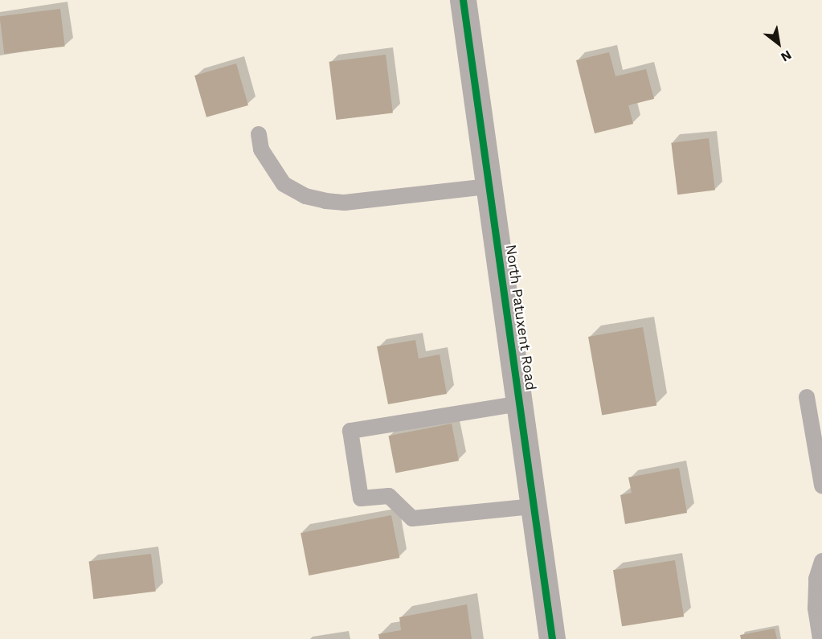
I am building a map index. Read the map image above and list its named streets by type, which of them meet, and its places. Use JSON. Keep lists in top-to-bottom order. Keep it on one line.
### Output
{"streets":{"street":["North Patuxent Road"]},"north":"bottom right"}
